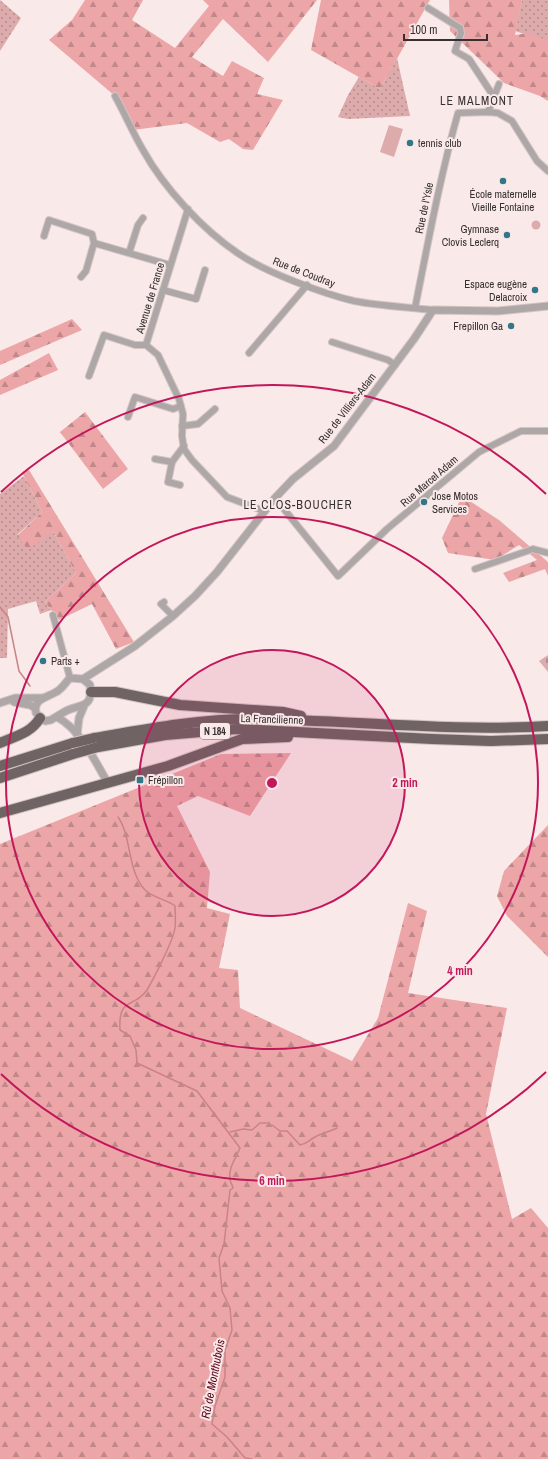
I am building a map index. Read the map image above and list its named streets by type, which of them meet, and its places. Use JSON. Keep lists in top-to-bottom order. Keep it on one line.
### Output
{"streets":{"highway":["La Francilienne","N 184"],"street":["Rue de l'Ysle","Rue de Coudray","Avenue de France","Rue de Villiers-Adam","Rue Marcel Adam"]},"crossings":[["Rue de l'Ysle","Rue de Coudray"],["Rue de Coudray","Avenue de France"],["Rue de Coudray","Rue de Villiers-Adam"],["Avenue de France","Rue de Villiers-Adam"],["Rue de Villiers-Adam","Rue Marcel Adam"]],"districts":["LE MALMONT","LE CLOS-BOUCHER"],"water":["Rû de Monthubois"],"places":{"other":["tennis club","École maternelle Vieille Fontaine","Gymnase Clovis Leclerq","Espace eugène Delacroix","Frepillon Ga","Jose Motos Services","Parts +"],"transit":["Frépillon"]},"scale_bar":"100 m","rings":["2 min","4 min","6 min"]}
